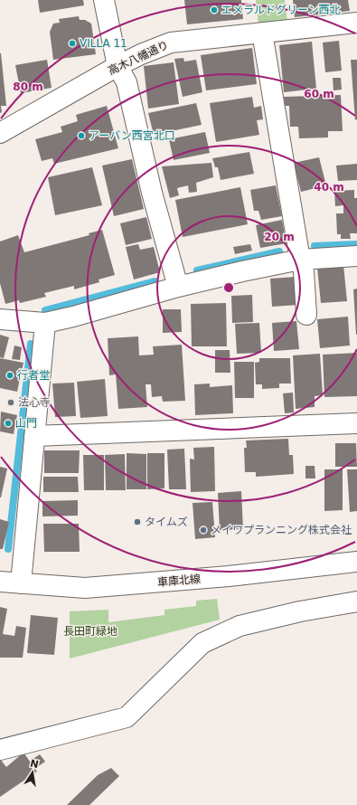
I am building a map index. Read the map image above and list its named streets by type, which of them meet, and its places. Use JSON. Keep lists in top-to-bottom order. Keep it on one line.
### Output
{"streets":{"street":["高木八幡通り","車庫北線"]},"parks":["長田町緑地"],"places":["エメラルドグリーン西北","VILLA 11","アーバン西宮北口","行者堂","法心寺","山門","タイムズ","メイワプランニング株式会社"],"north":"top","rings":["80 m","60 m","40 m","20 m"]}
